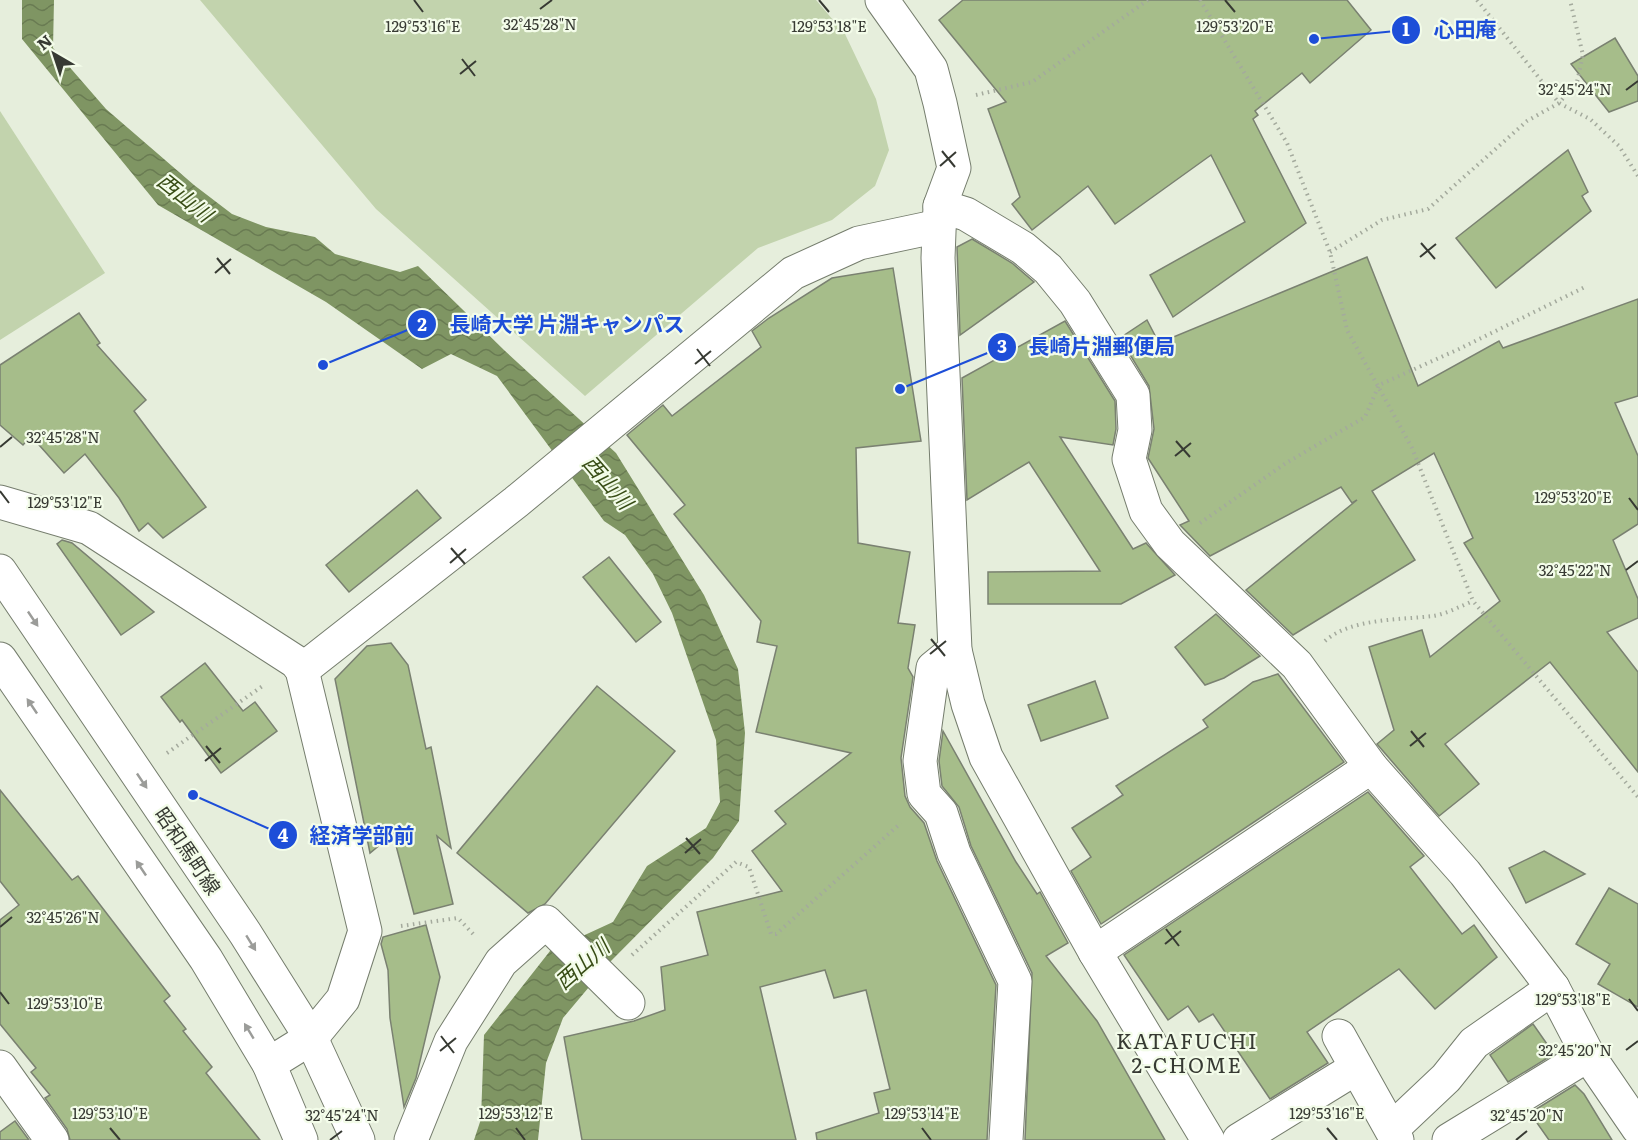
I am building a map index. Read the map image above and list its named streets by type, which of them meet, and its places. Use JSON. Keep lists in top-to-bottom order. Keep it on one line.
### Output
{"streets":{"street":["昭和馬町線"]},"districts":["KATAFUCHI 2-CHOME"],"water":["西山川"],"places":["心田庵","長崎大学 片淵キャンパス","長崎片淵郵便局","経済学部前"],"north":"top left","coordinates":["32°45'28\"N","129°53'16\"E","129°53'18\"E","129°53'20\"E","32°45'24\"N","129°53'12\"E","32°45'22\"N","32°45'26\"N","129°53'10\"E","32°45'20\"N","129°53'14\"E"]}
